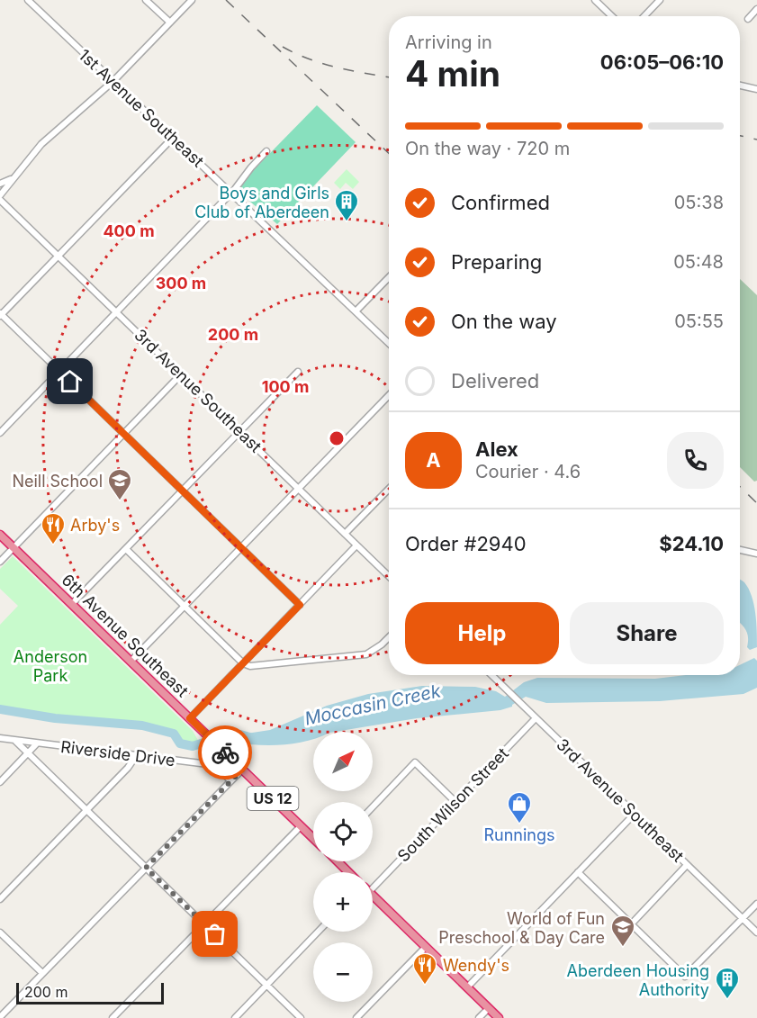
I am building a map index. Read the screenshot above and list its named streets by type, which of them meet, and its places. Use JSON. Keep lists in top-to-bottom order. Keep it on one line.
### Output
{"streets":{"highway":["6th Avenue Southeast","US 12"],"street":["1st Avenue Southeast","3rd Avenue Southeast","Riverside Drive","South Wilson Street"]},"crossings":[["3rd Avenue Southeast","South Wilson Street"]],"water":["Moccasin Creek"],"parks":["Anderson Park"],"places":{"building":["Boys and Girls Club of Aberdeen","Aberdeen Housing Authority"],"school or university":["Neill School","World of Fun Preschool & Day Care"],"restaurant":["Arby's","Wendy's"],"shop":["Runnings"]},"scale_bar":"200 m","north":"top right","page":{"heading":["4 min","Arriving in","06:05–06:10"],"panel":["Alex","Courier · 4.6","Order #2940","$24.10"],"bar":"On the way · 720 m","list":[["Confirmed","05:38"],["Preparing","05:48"],["On the way","05:55"],"Delivered"],"round":"A","buttons":["Help","Share"],"map_buttons":["+","−"],"scale":"200 m"},"rings":["400 m","300 m","200 m","100 m"]}
